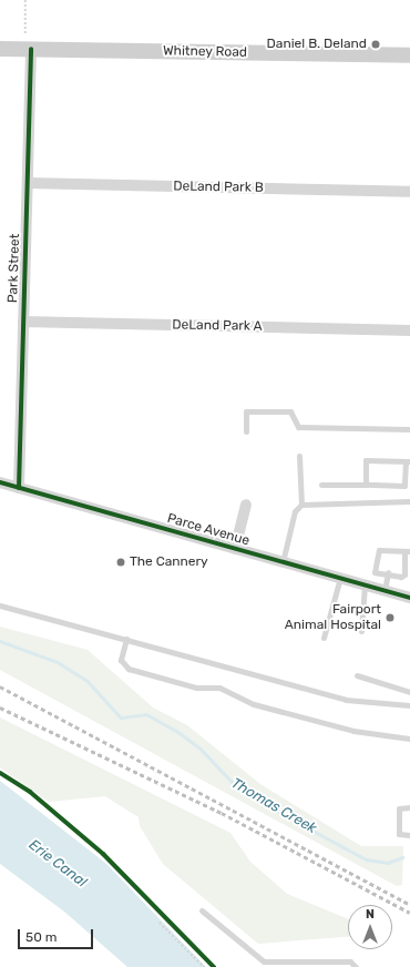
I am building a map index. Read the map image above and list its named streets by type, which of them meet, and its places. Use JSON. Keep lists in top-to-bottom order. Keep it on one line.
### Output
{"streets":{"main road":["Whitney Road"],"street":["DeLand Park B","Park Street","DeLand Park A","Parce Avenue"]},"crossings":[["Whitney Road","Park Street"],["DeLand Park B","Park Street"],["Park Street","DeLand Park A"],["Park Street","Parce Avenue"]],"water":["Thomas Creek","Erie Canal"],"places":["Daniel B. Deland","The Cannery","Fairport Animal Hospital"],"scale_bar":"50 m","north":"top"}
